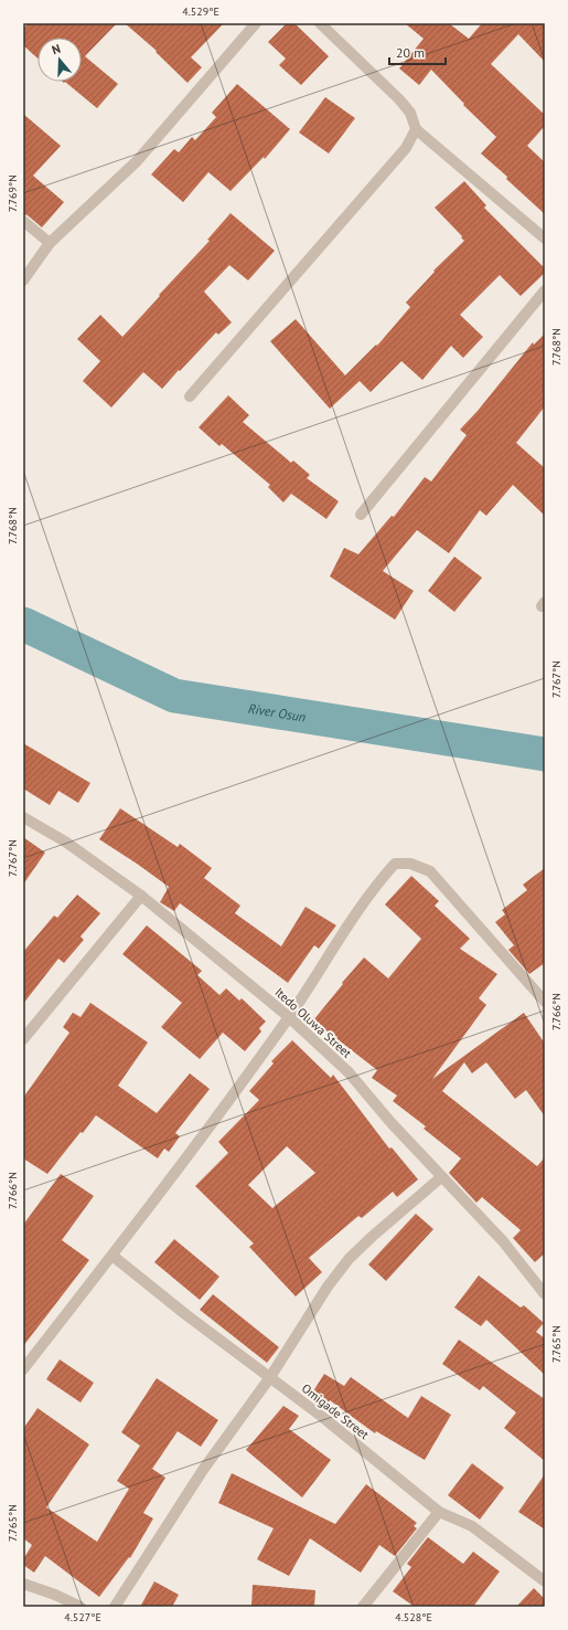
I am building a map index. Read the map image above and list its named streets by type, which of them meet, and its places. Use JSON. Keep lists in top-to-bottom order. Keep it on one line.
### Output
{"streets":{"street":["Itedo Oluwa Street","Omigade Street"]},"water":["River Osun"],"scale_bar":"20 m","north":"top","coordinates":["4.529°E","7.769°N","7.768°N","7.767°N","7.766°N","7.765°N","4.527°E","4.528°E"]}
